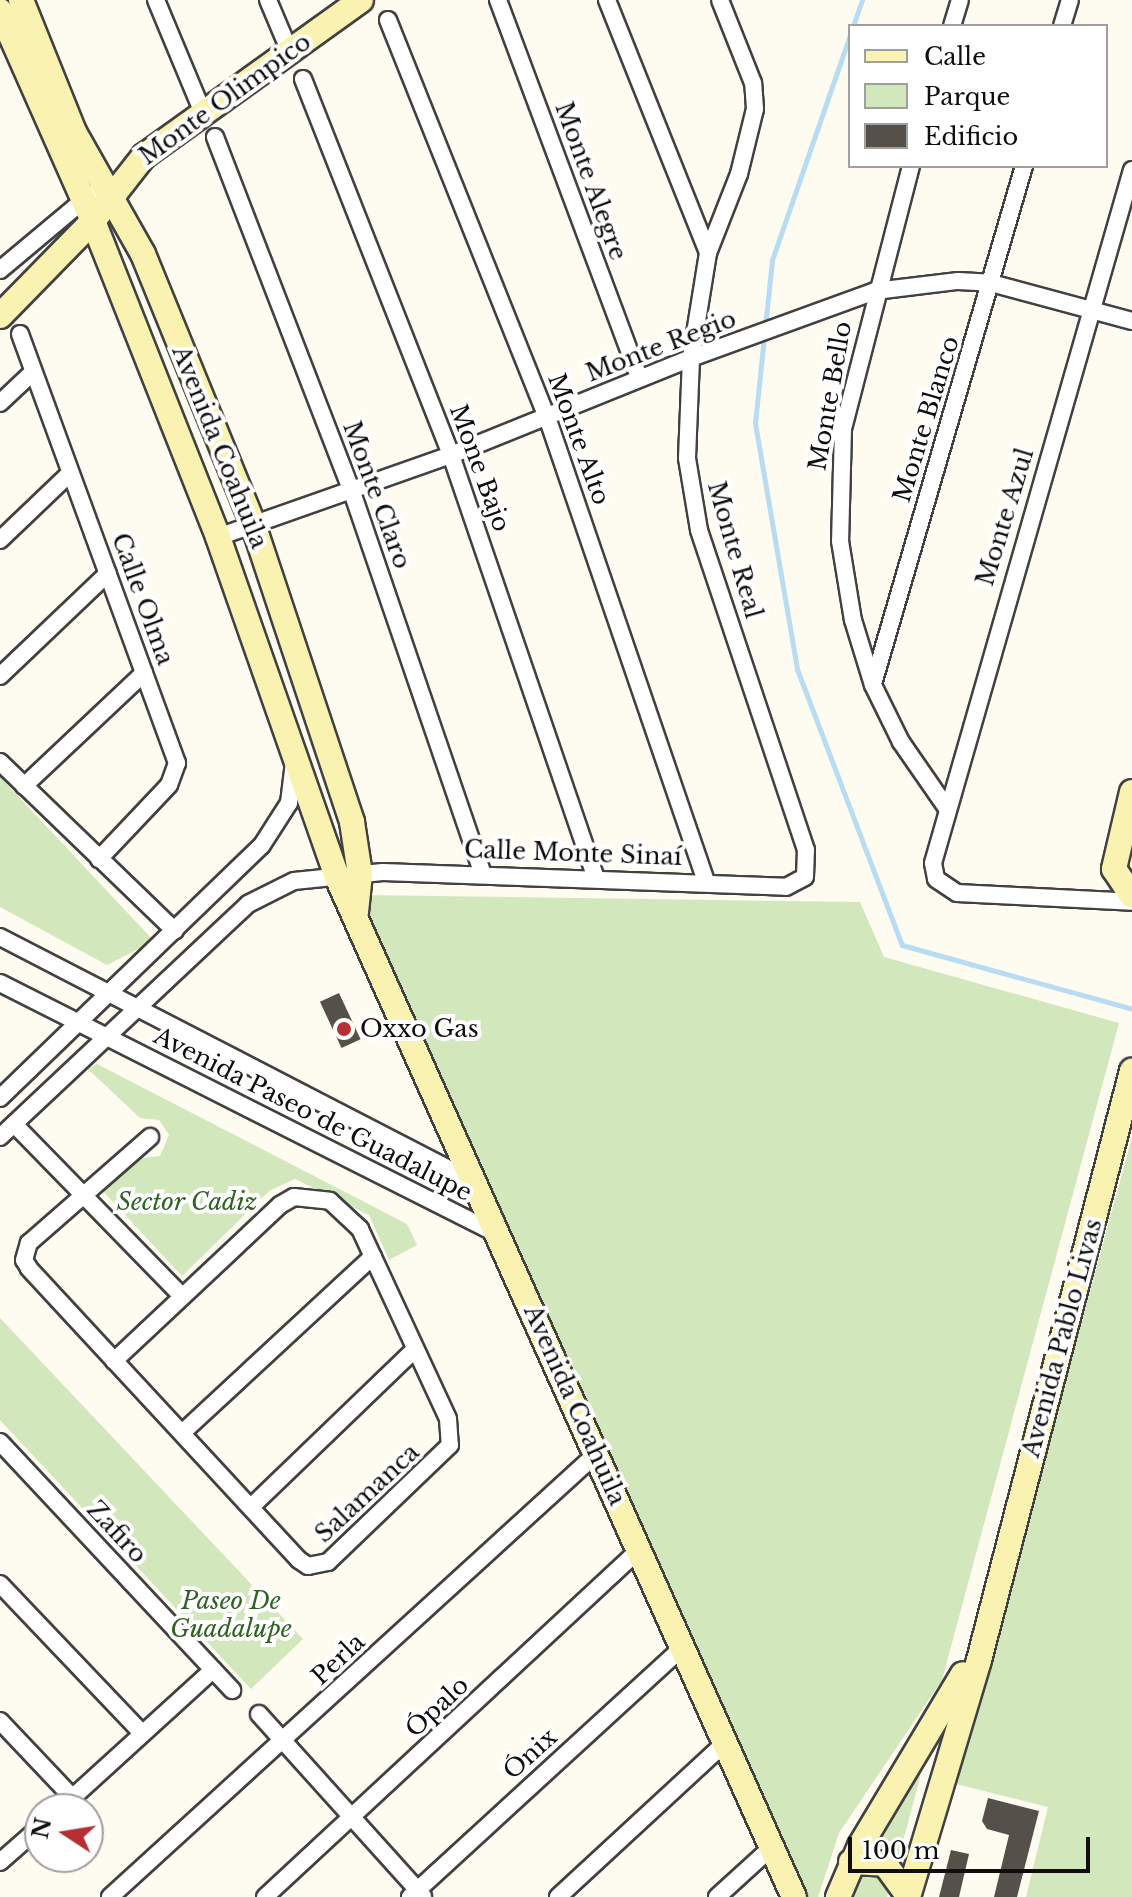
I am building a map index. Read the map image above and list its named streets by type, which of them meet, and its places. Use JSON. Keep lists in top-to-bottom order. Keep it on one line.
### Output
{"streets":{"street":["Monte Olimpico","Monte Alegre","Monte Regio","Monte Bello","Monte Blanco","Monte Alto","Avenida Coahuila","Mone Bajo","Monte Claro","Monte Azul","Monte Real","Calle Olma","Calle Monte Sinaí","Avenida Paseo de Guadalupe","Avenida Pablo Livas","Salamanca","Zafiro","Perla","Ópalo","Ónix"]},"crossings":[["Monte Olimpico","Avenida Coahuila"],["Monte Alegre","Monte Regio"],["Monte Regio","Monte Bello"],["Monte Regio","Monte Blanco"],["Monte Regio","Monte Alto"],["Monte Regio","Avenida Coahuila"],["Monte Regio","Mone Bajo"],["Monte Regio","Monte Claro"],["Monte Regio","Monte Azul"],["Monte Regio","Monte Real"],["Monte Bello","Monte Blanco"],["Monte Bello","Monte Azul"],["Monte Alto","Calle Monte Sinaí"],["Avenida Coahuila","Calle Monte Sinaí"],["Avenida Coahuila","Avenida Paseo de Guadalupe"],["Avenida Coahuila","Perla"],["Avenida Coahuila","Ópalo"],["Avenida Coahuila","Ónix"],["Mone Bajo","Calle Monte Sinaí"],["Monte Claro","Calle Monte Sinaí"],["Monte Real","Calle Monte Sinaí"],["Calle Monte Sinaí","Avenida Paseo de Guadalupe"]],"parks":["Sector Cadiz","Paseo De Guadalupe"],"places":["Oxxo Gas"],"legend":["Calle","Parque","Edificio"],"scale_bar":"100 m","north":"left"}
